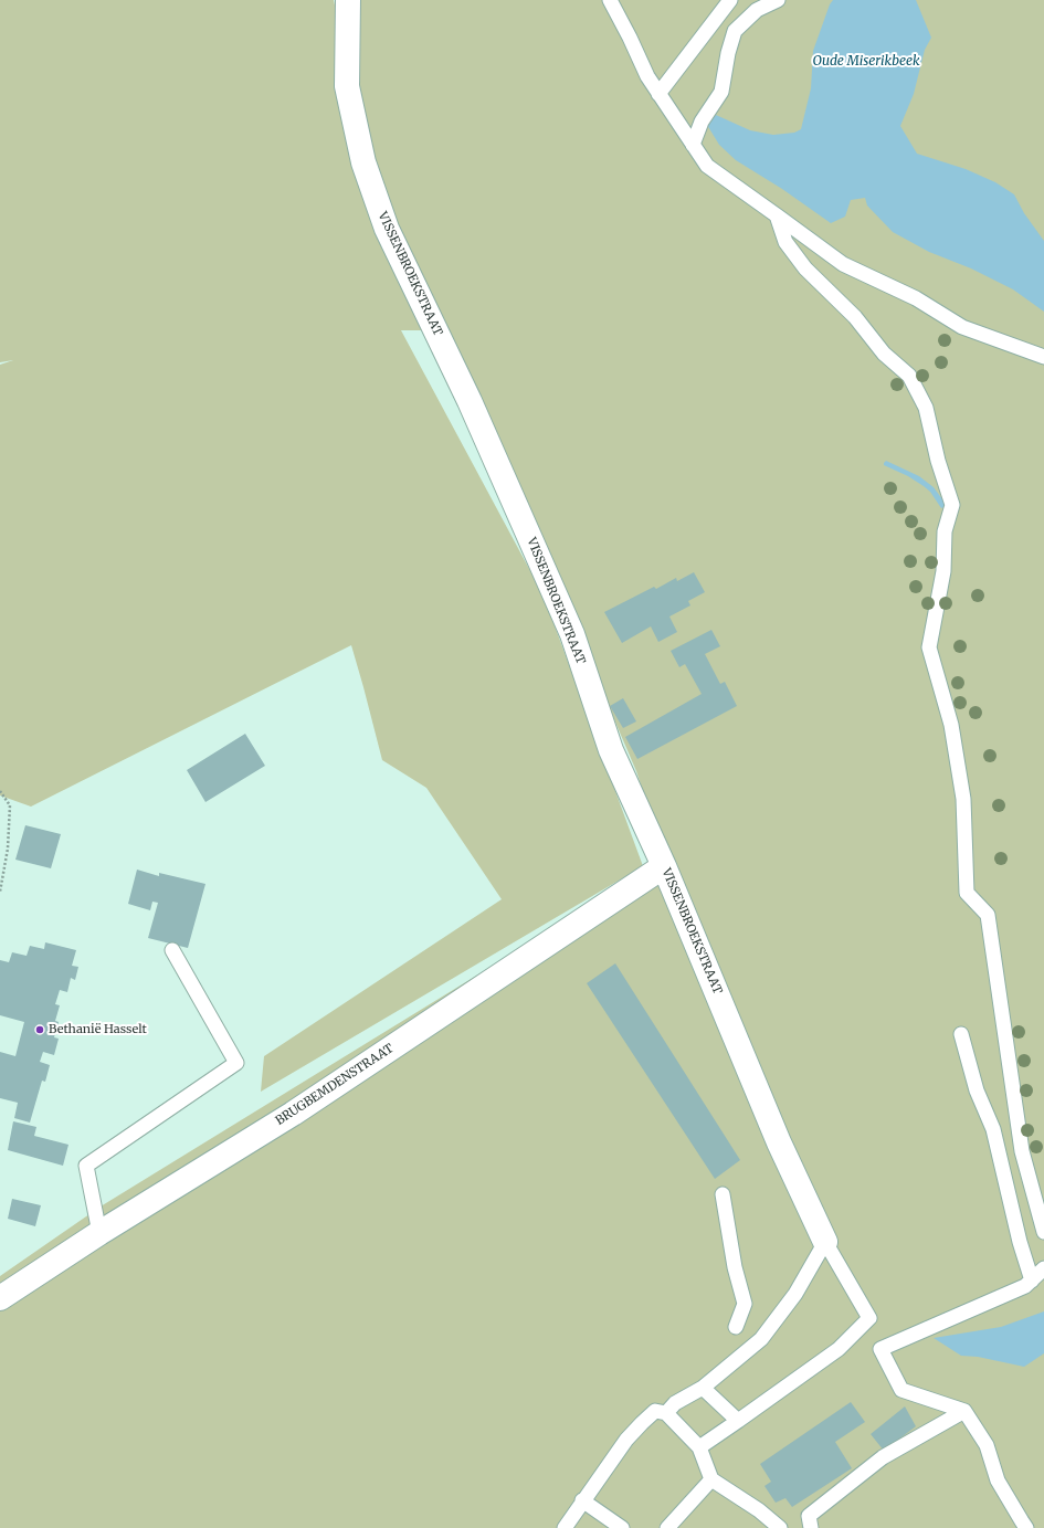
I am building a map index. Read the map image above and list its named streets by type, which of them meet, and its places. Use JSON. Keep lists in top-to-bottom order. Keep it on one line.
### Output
{"streets":{"street":["VISSENBROEKSTRAAT","BRUGBEMDENSTRAAT"]},"crossings":[["VISSENBROEKSTRAAT","BRUGBEMDENSTRAAT"]],"water":["Oude Miserikbeek"],"places":["Bethanië Hasselt"]}
